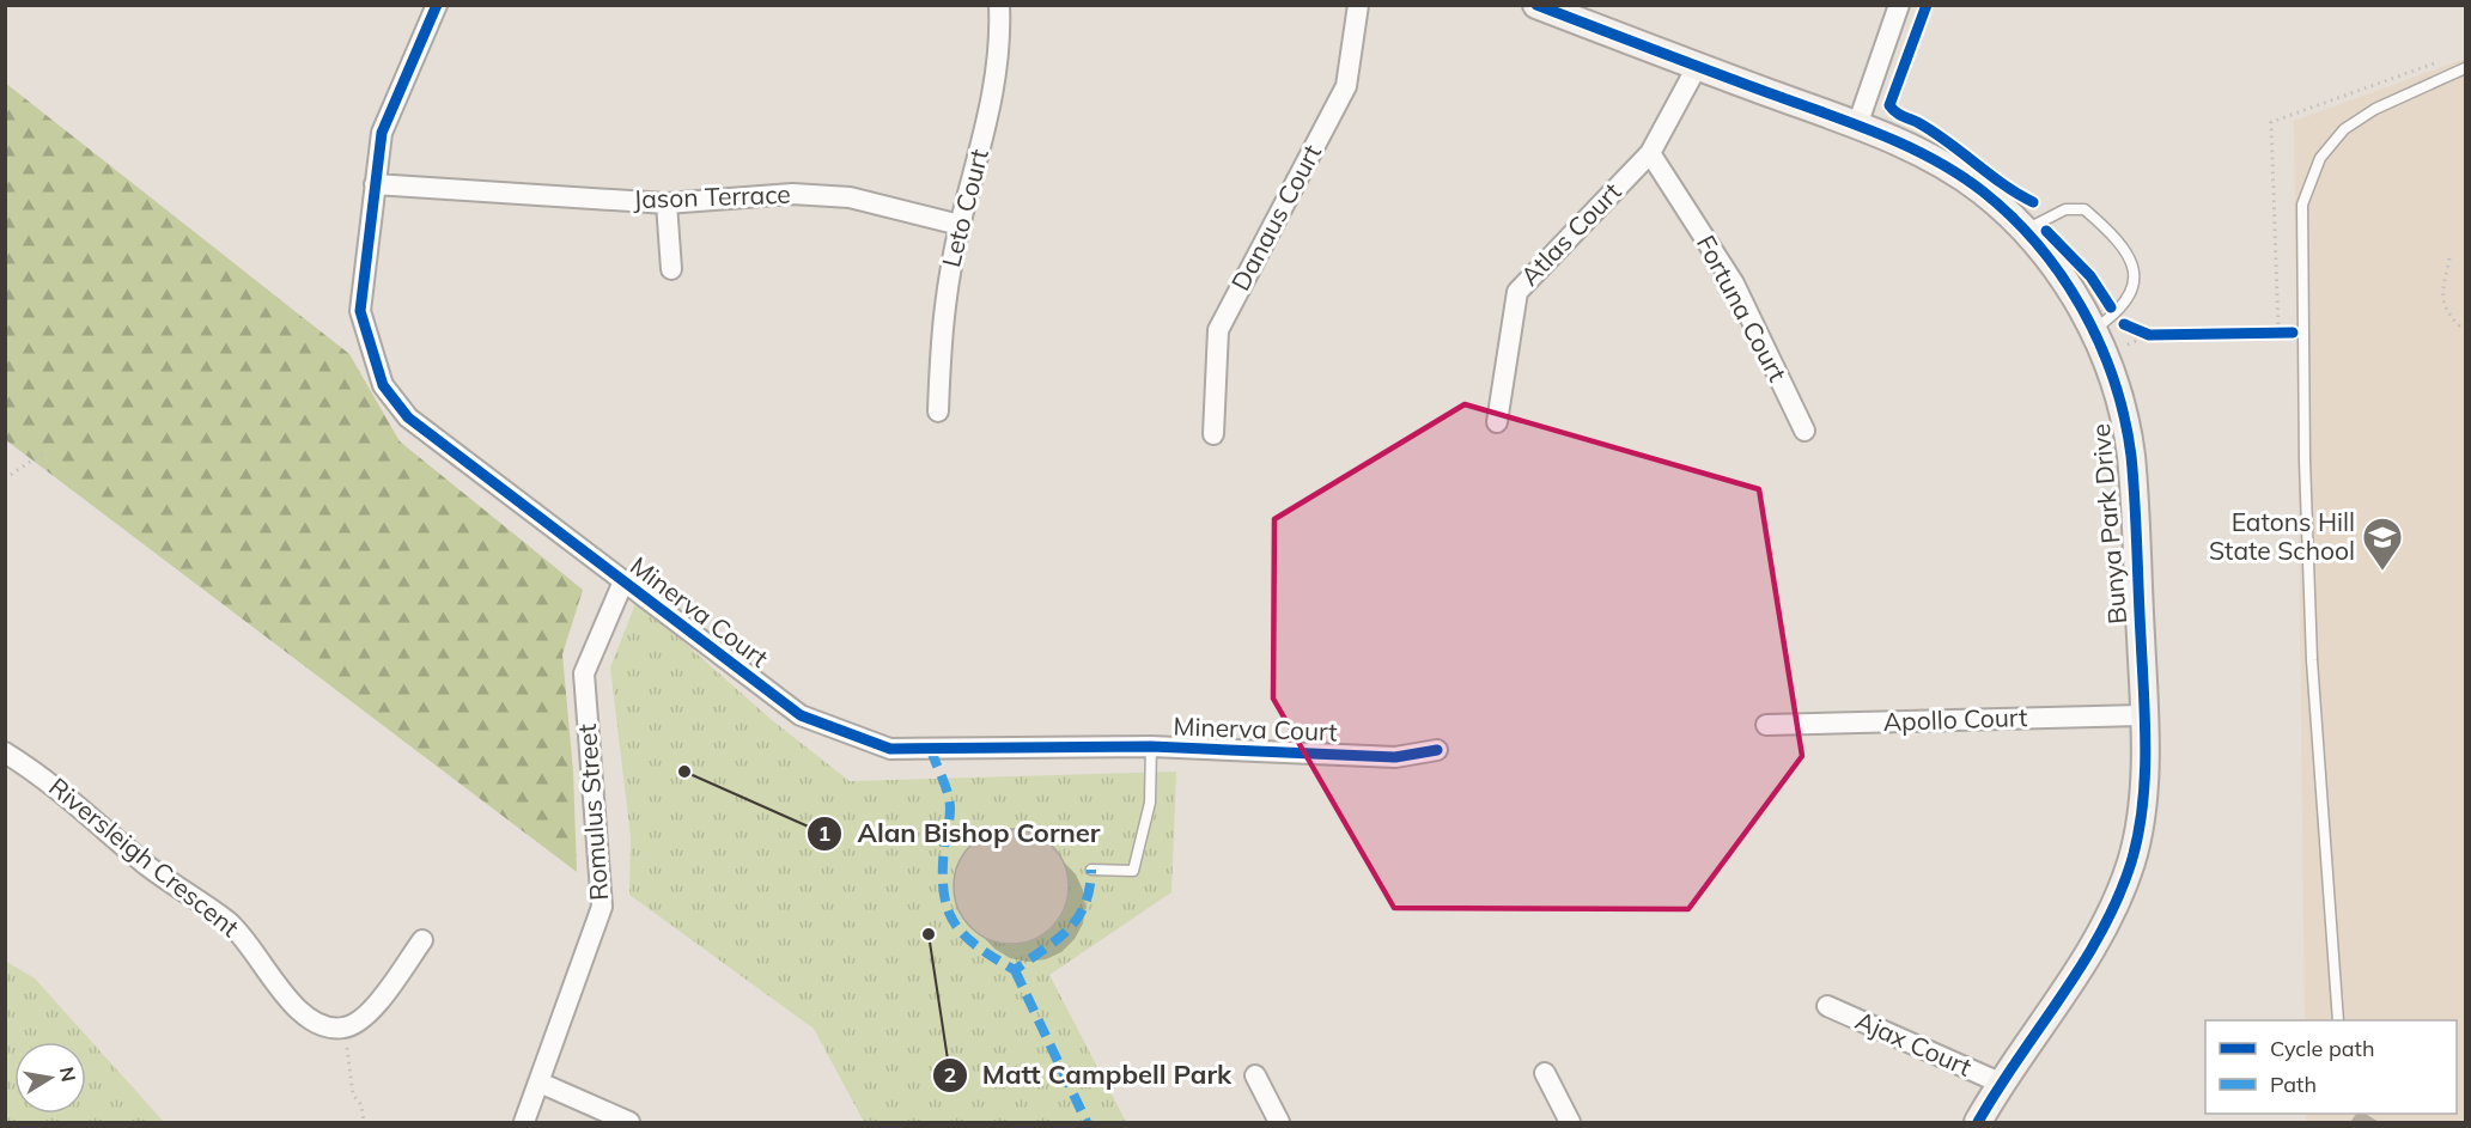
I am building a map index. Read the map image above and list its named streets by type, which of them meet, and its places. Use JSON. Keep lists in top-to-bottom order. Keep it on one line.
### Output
{"streets":{"street":["Jason Terrace","Leto Court","Danaus Court","Atlas Court","Fortuna Court","Bunya Park Drive","Minerva Court","Apollo Court","Romulus Street","Riversleigh Crescent","Ajax Court"]},"crossings":[["Jason Terrace","Leto Court"],["Jason Terrace","Minerva Court"],["Atlas Court","Fortuna Court"],["Atlas Court","Bunya Park Drive"],["Bunya Park Drive","Apollo Court"],["Bunya Park Drive","Ajax Court"],["Minerva Court","Romulus Street"]],"places":{"school or university":["Eatons Hill State School"],"other":["Alan Bishop Corner","Matt Campbell Park"]},"legend":["Cycle path","Path"],"north":"right"}
